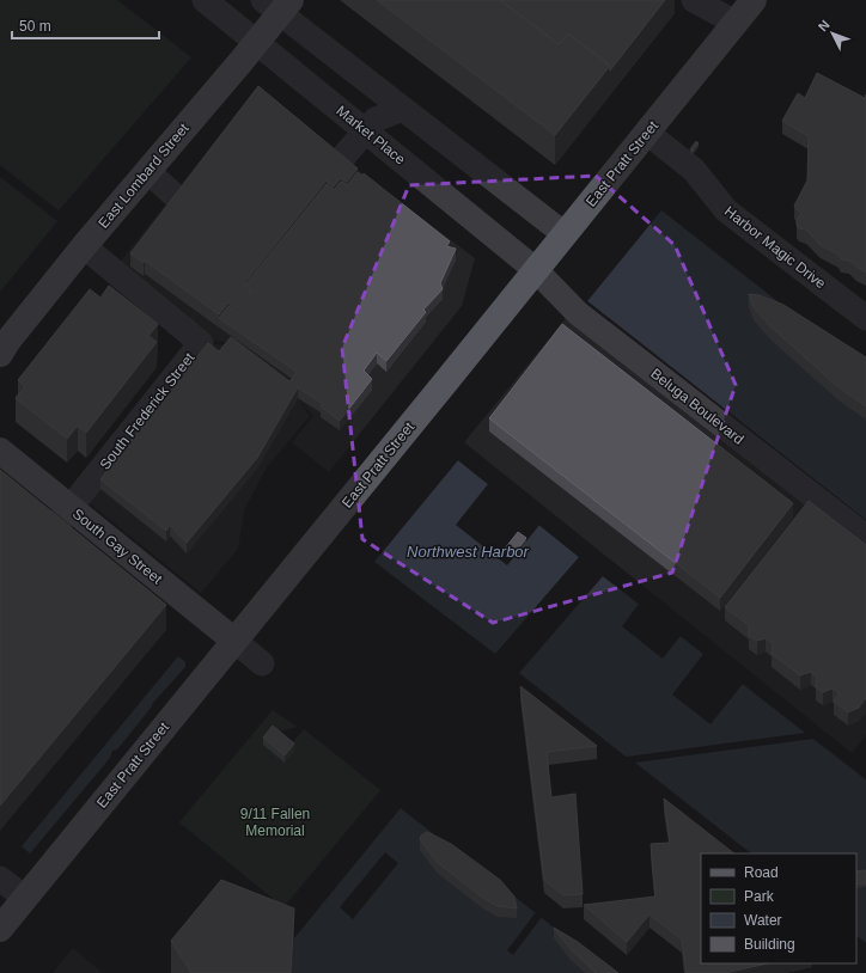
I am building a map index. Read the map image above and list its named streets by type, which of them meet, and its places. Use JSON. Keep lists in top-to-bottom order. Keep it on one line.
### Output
{"streets":{"main road":["East Pratt Street","East Lombard Street","South Gay Street"],"street":["Market Place","Harbor Magic Drive","Beluga Boulevard","South Frederick Street"]},"crossings":[["Market Place","East Pratt Street"],["Market Place","East Lombard Street"],["Market Place","Beluga Boulevard"],["East Pratt Street","Harbor Magic Drive"],["East Pratt Street","Beluga Boulevard"],["East Pratt Street","South Gay Street"],["East Lombard Street","South Frederick Street"],["South Frederick Street","South Gay Street"]],"water":["Northwest Harbor"],"parks":["9/11 Fallen Memorial"],"legend":["Road","Park","Water","Building"],"scale_bar":"50 m","north":"top left"}
